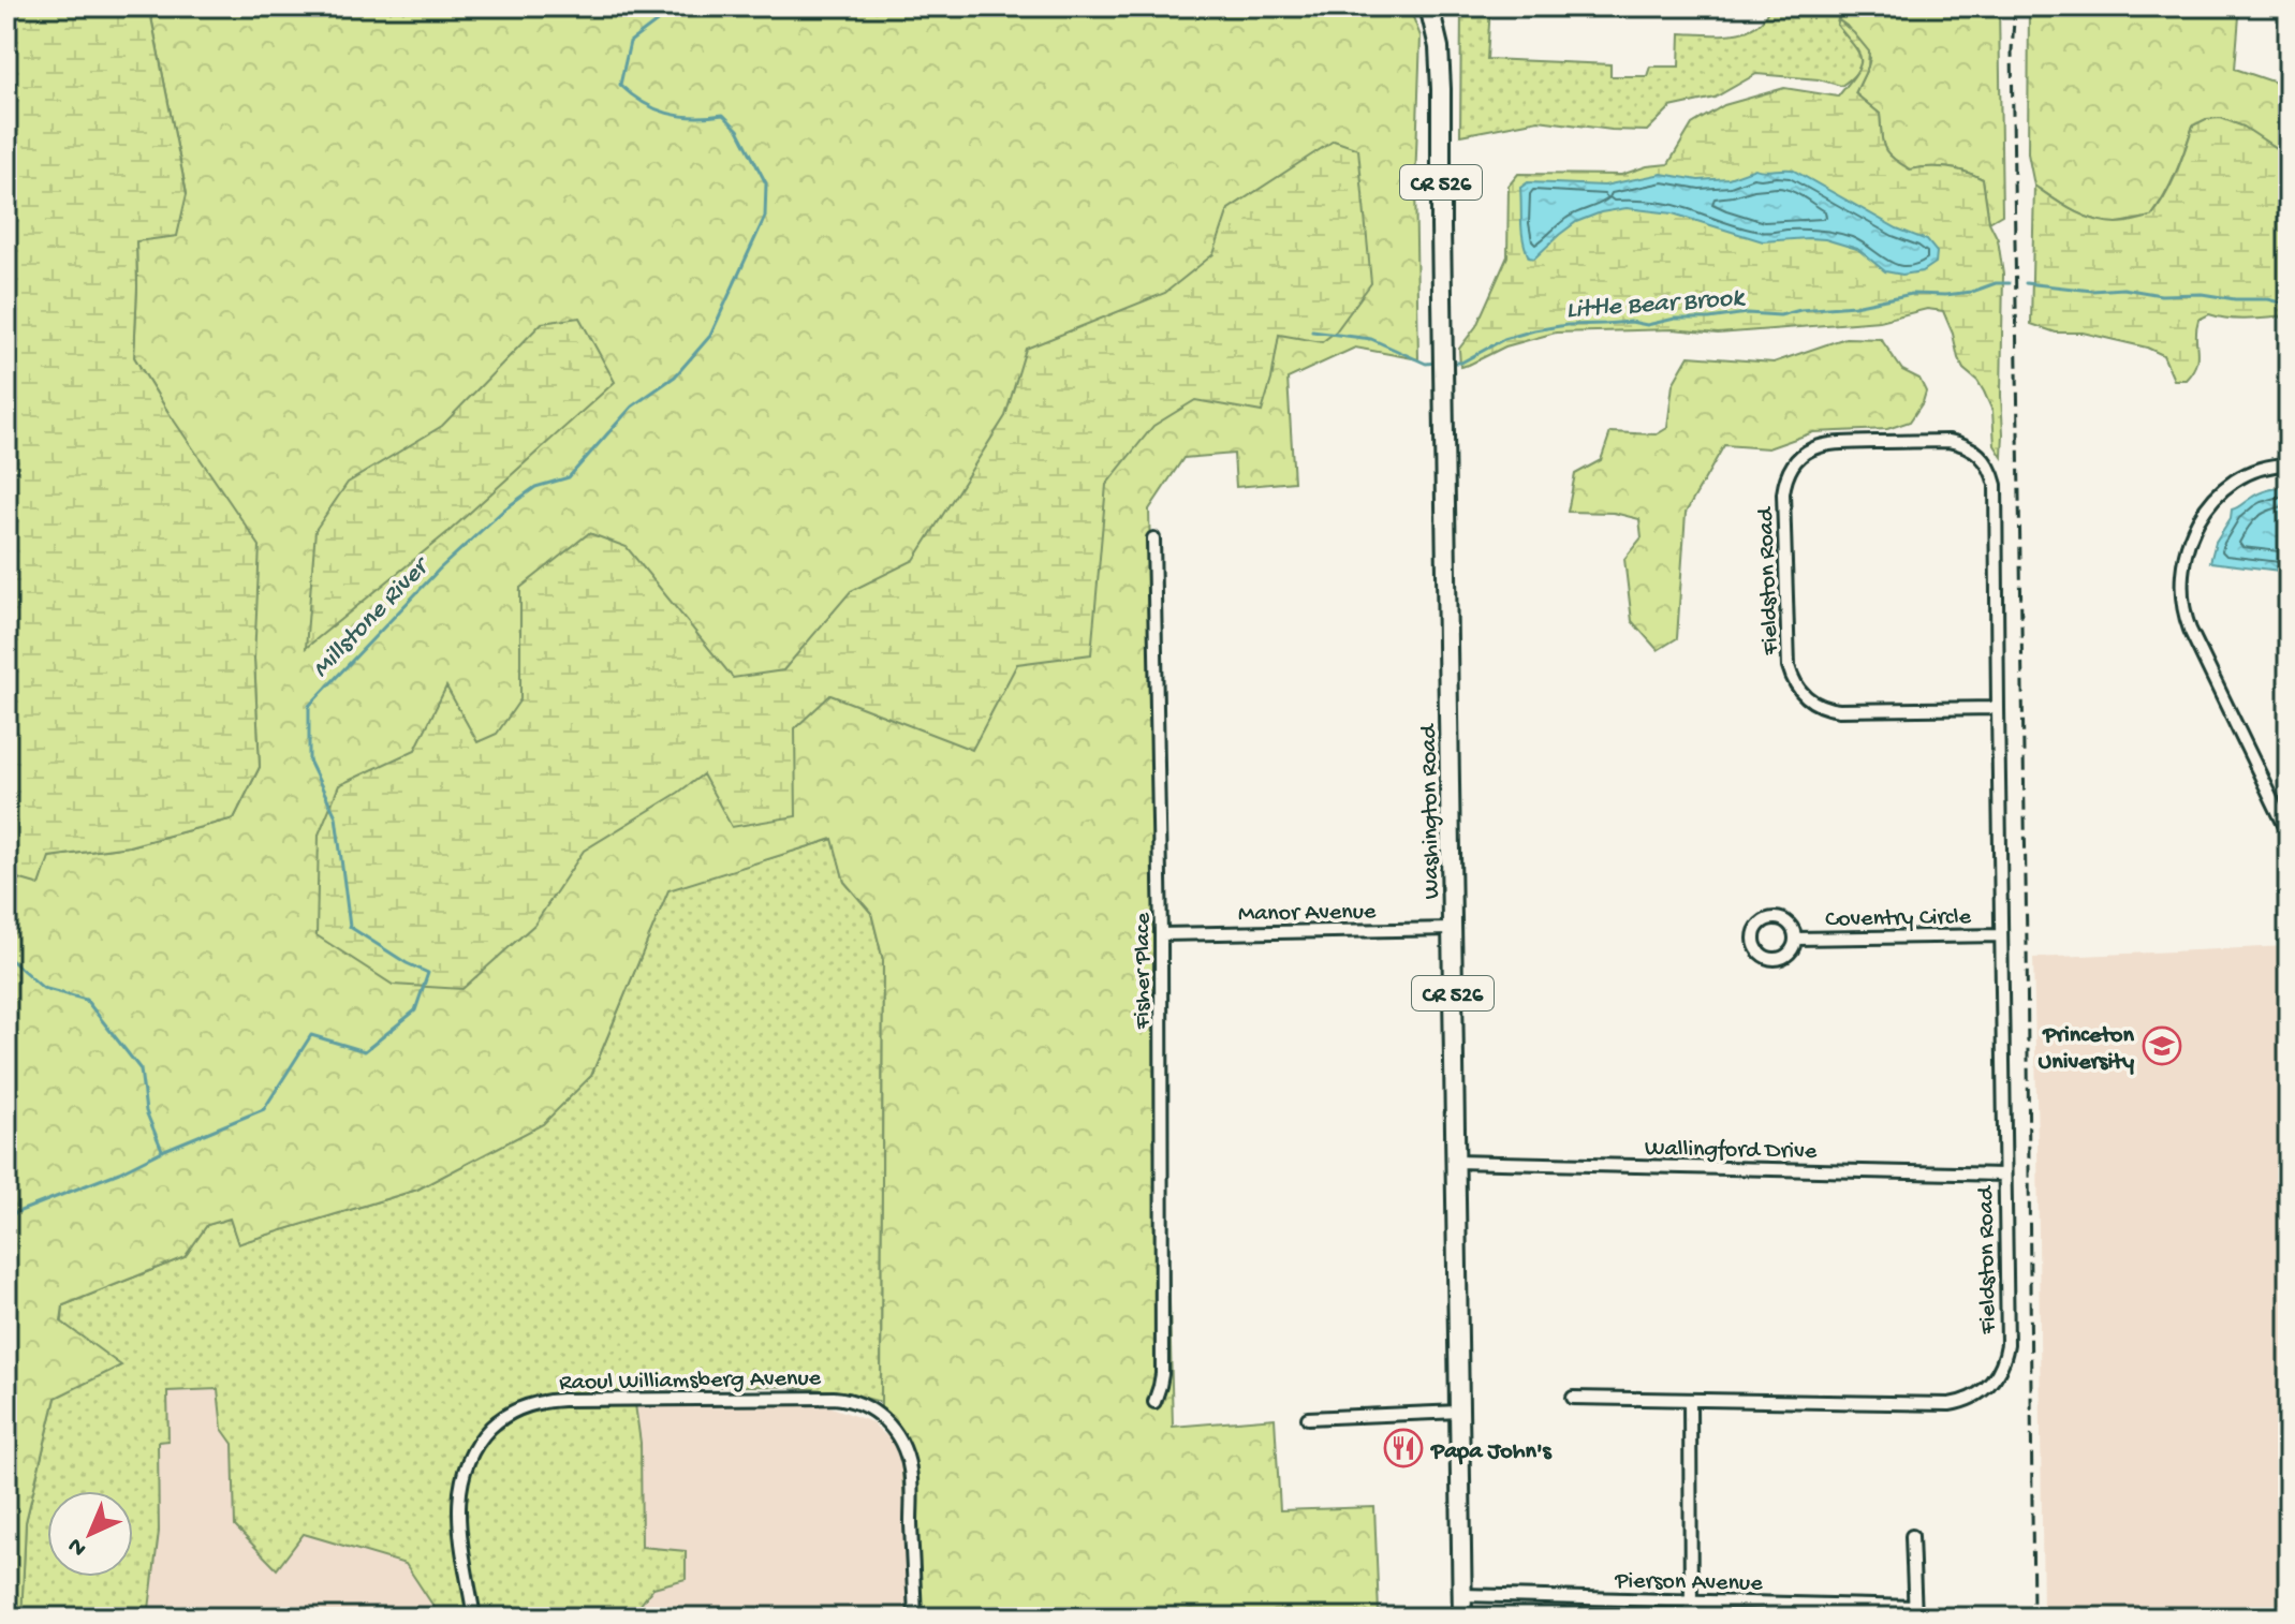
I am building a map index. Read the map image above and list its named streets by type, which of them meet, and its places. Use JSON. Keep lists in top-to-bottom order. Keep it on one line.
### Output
{"streets":{"main road":["CR 526","Washington Road"],"street":["Fieldston Road","Manor Avenue","Coventry Circle","Fisher Place","Wallingford Drive","Raoul Williamsberg Avenue","Pierson Avenue"]},"crossings":[["Fieldston Road","Coventry Circle"],["Fieldston Road","Wallingford Drive"],["Washington Road","Manor Avenue"],["Washington Road","Wallingford Drive"],["Washington Road","Pierson Avenue"],["Manor Avenue","Fisher Place"]],"water":["Little Bear Brook","Millstone River"],"places":{"school or university":["Princeton University"],"restaurant":["Papa John's"]},"north":"bottom left"}
